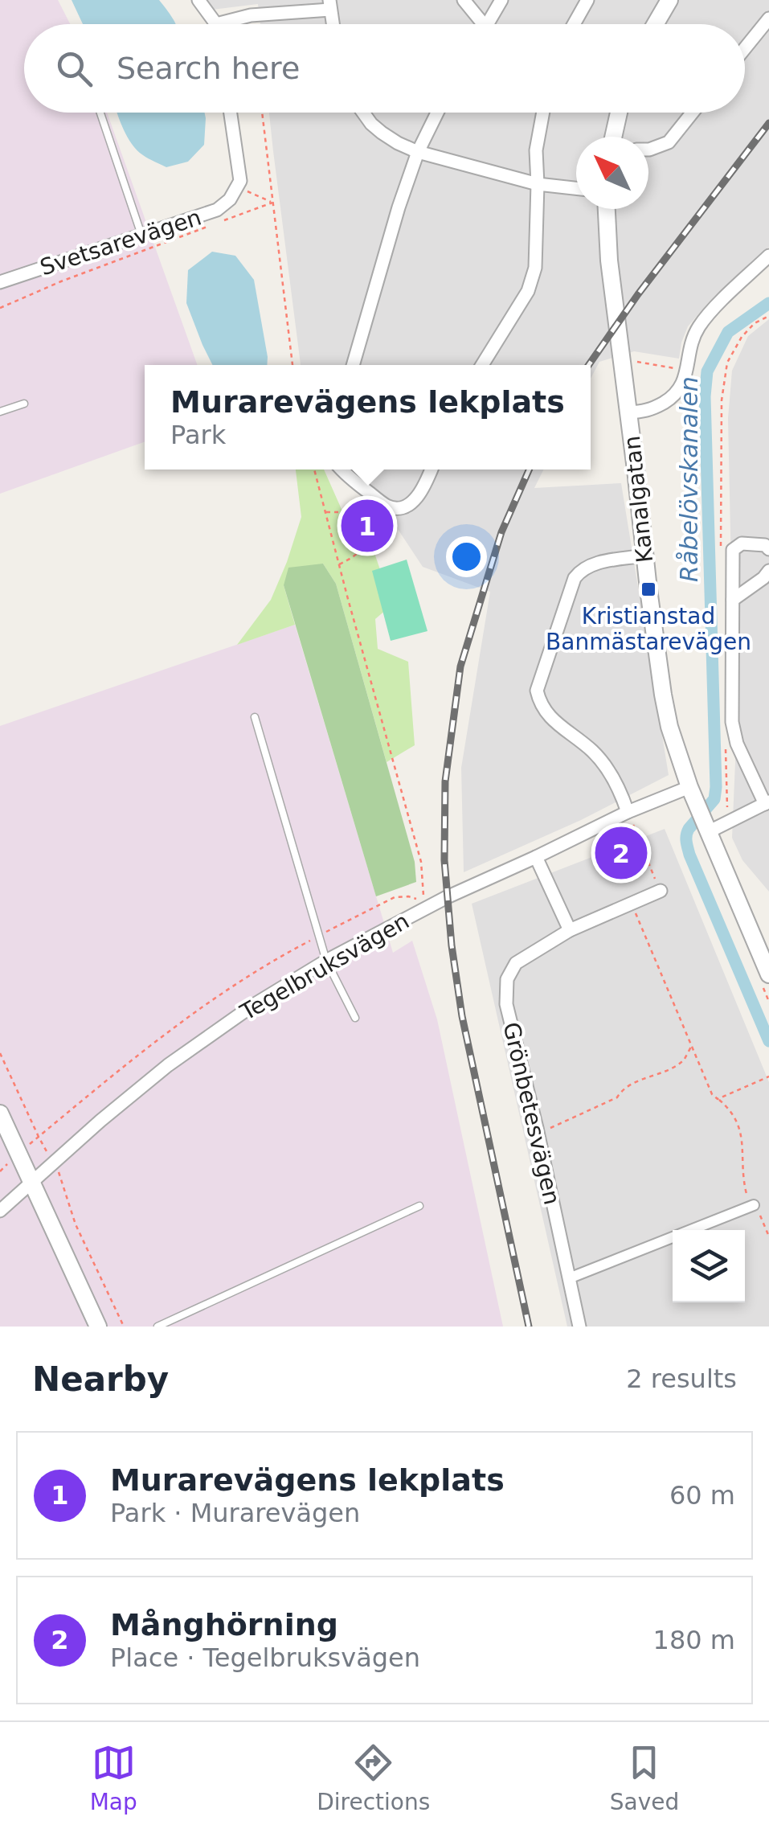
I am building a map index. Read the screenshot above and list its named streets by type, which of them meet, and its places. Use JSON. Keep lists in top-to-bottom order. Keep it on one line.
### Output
{"streets":{"street":["Svetsarevägen","Kanalgatan","Tegelbruksvägen","Grönbetesvägen"]},"crossings":[["Kanalgatan","Tegelbruksvägen"]],"water":["Råbelövskanalen"],"places":{"transit":["Kristianstad Banmästarevägen"]},"north":"top left","page":{"search":"Search here","popup":["Murarevägens lekplats","Park"],"pins":["1","2"],"heading":["Nearby","2 results"],"list":[{"mark":"1","name":"Murarevägens lekplats","note":"Park · Murarevägen","value":"60 m"},{"mark":"2","name":"Månghörning","note":"Place · Tegelbruksvägen","value":"180 m"}],"nav":["Map","Directions","Saved"]}}
